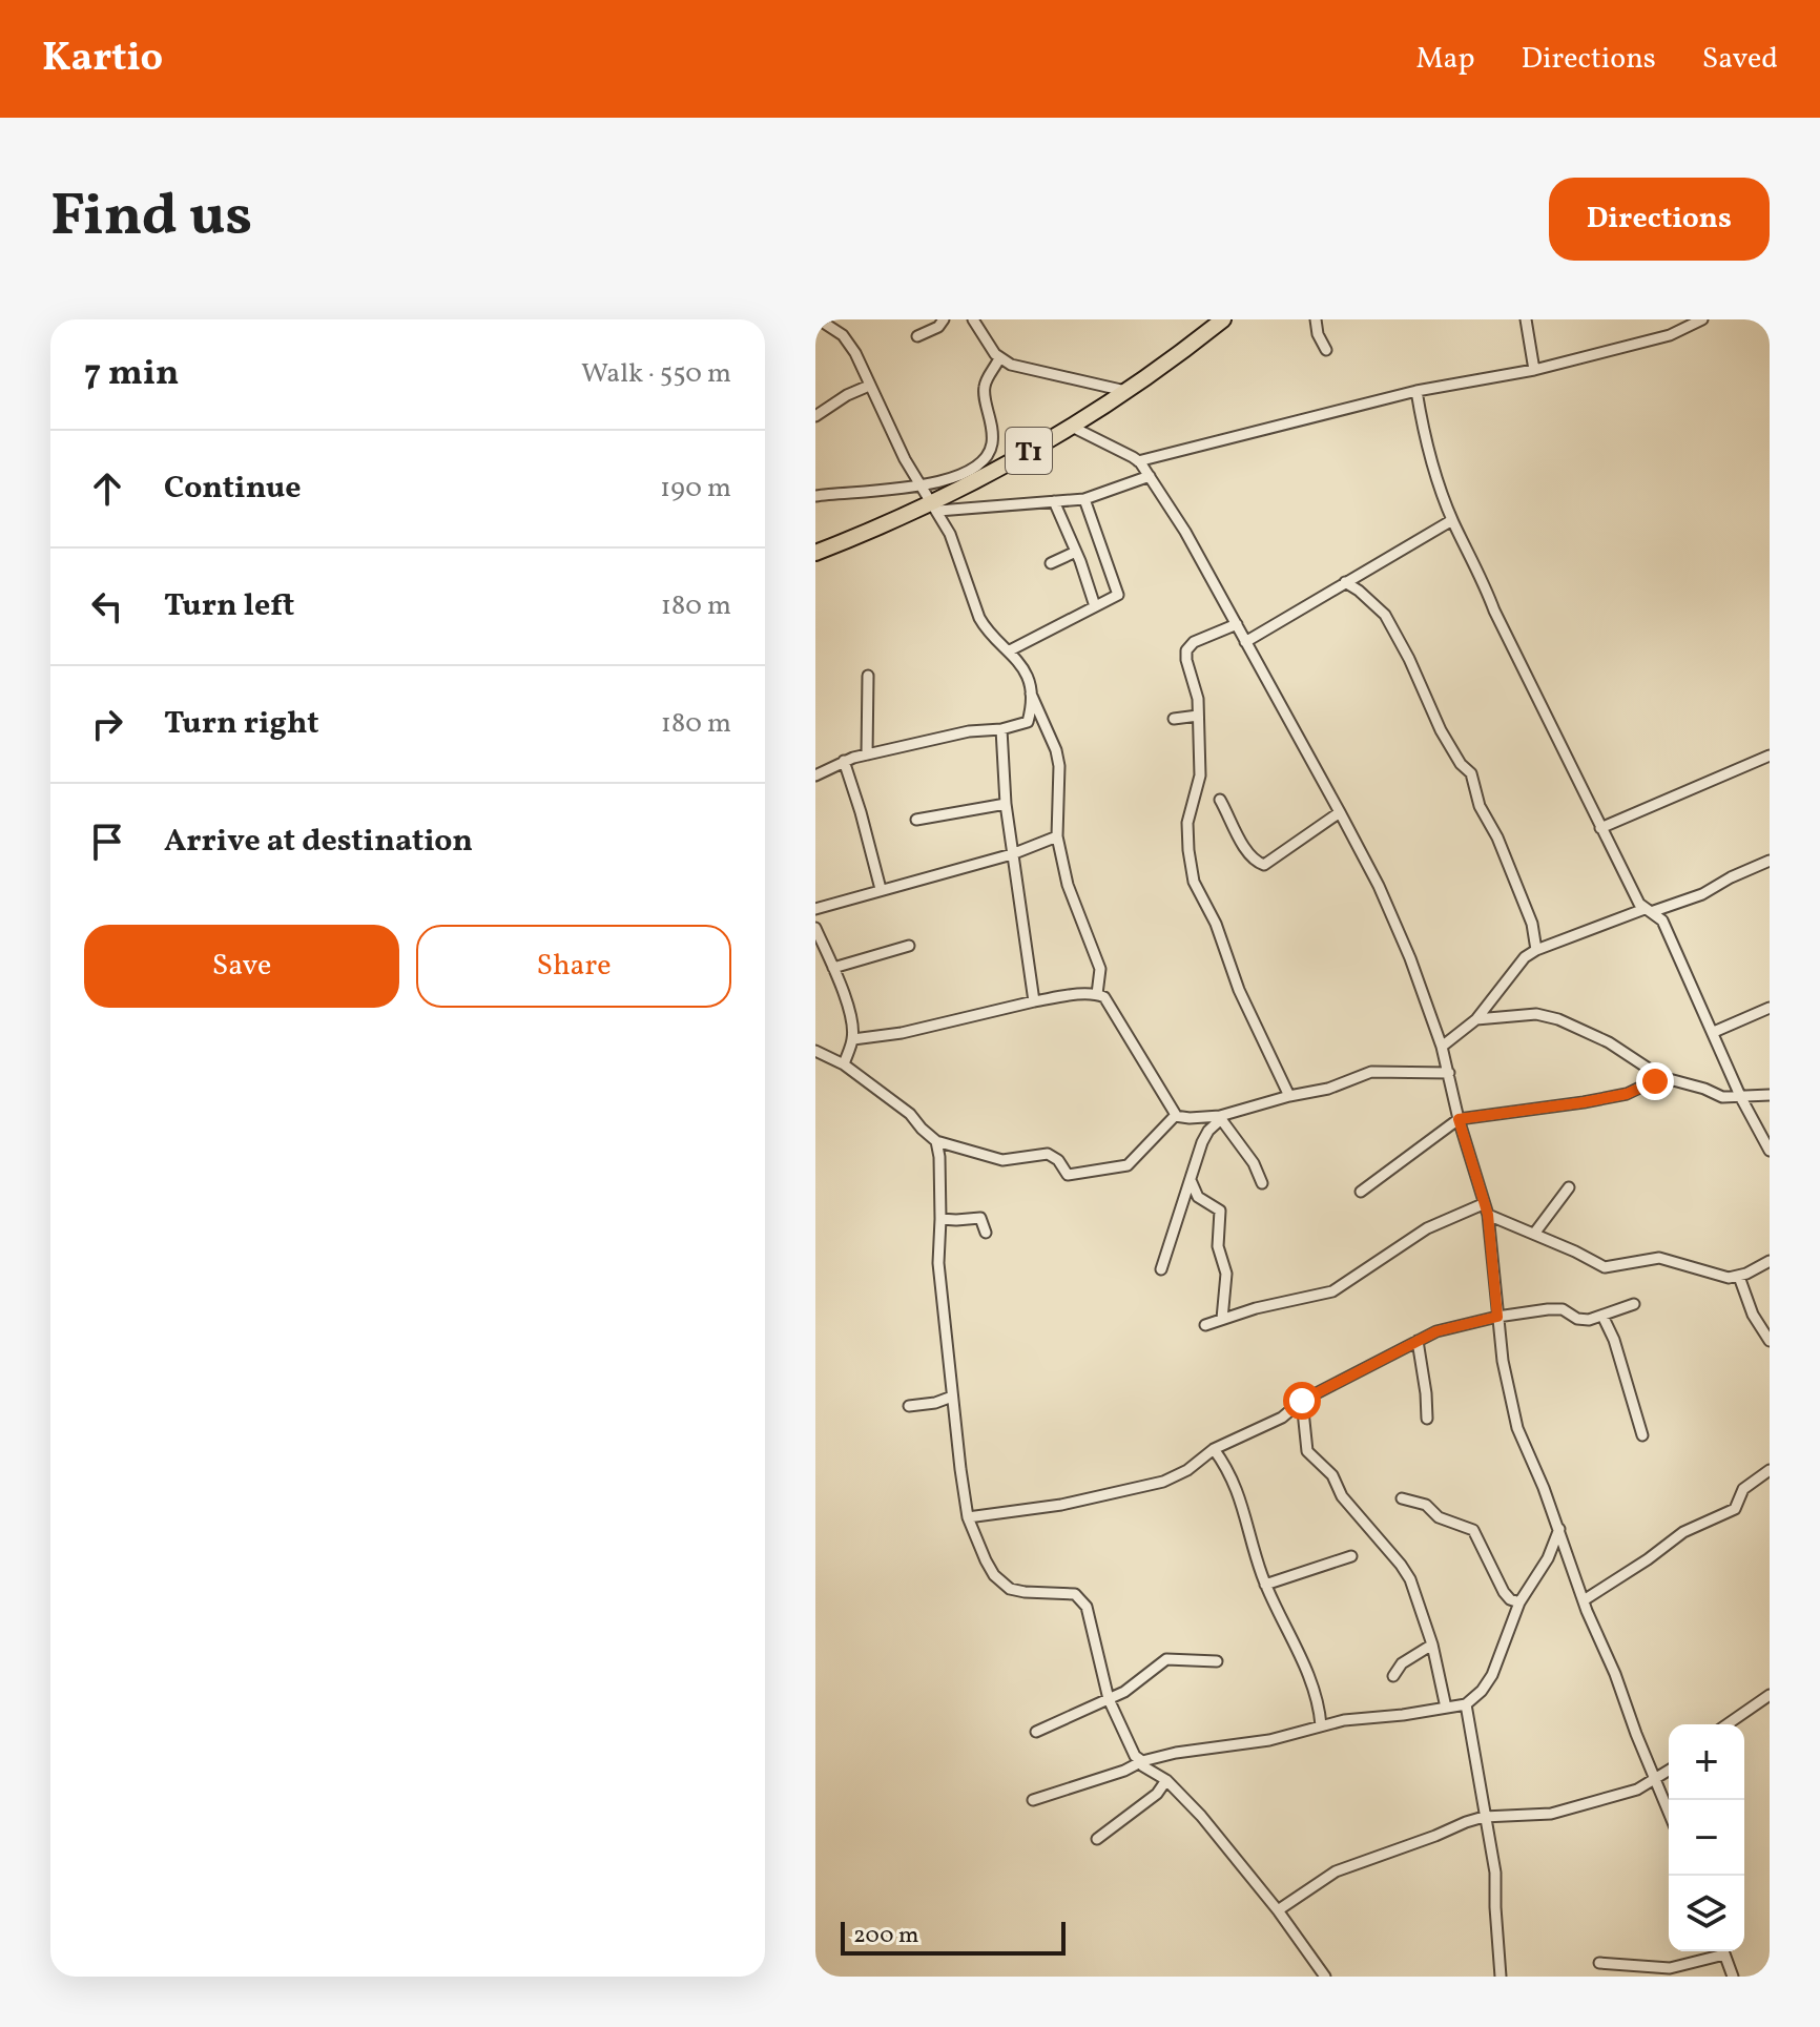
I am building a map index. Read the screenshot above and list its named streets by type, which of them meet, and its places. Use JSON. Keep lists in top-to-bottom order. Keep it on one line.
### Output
{"streets":{"highway":["T1"]},"scale_bar":"200 m","page":{"header":"Kartio","nav":["Map","Directions","Saved"],"title":"Find us","buttons":["Directions",["Save","Share"]],"heading":["7 min","Walk · 550 m"],"list":[["Continue","190 m"],["Turn left","180 m"],["Turn right","180 m"],"Arrive at destination"],"map_buttons":["+","−"],"scale":"200 m"}}
